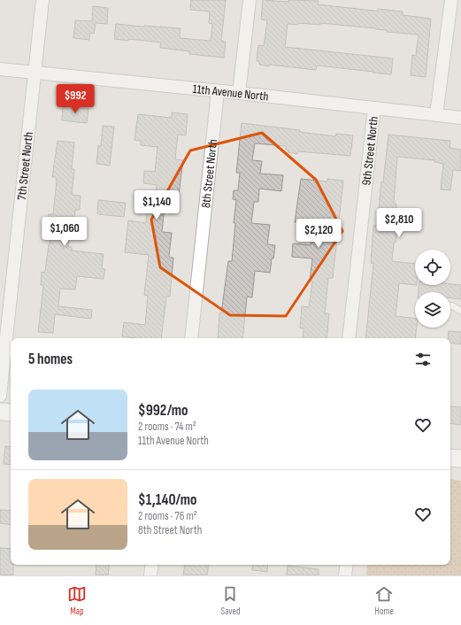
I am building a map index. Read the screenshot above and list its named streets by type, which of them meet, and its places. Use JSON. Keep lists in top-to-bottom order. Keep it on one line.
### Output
{"streets":{"street":["11th Avenue North","9th Street North","7th Street North","8th Street North"]},"crossings":[["11th Avenue North","9th Street North"],["11th Avenue North","7th Street North"],["11th Avenue North","8th Street North"]],"page":{"price":["$992","$1,140","$2,810","$1,060","$2,120"],"heading":"5 homes","list":[{"name":"$992/mo","note":"2 rooms · 74 m² · 11th Avenue North"},{"name":"$1,140/mo","note":"2 rooms · 76 m² · 8th Street North"}],"tabs":["Map","Saved","Home"]}}
